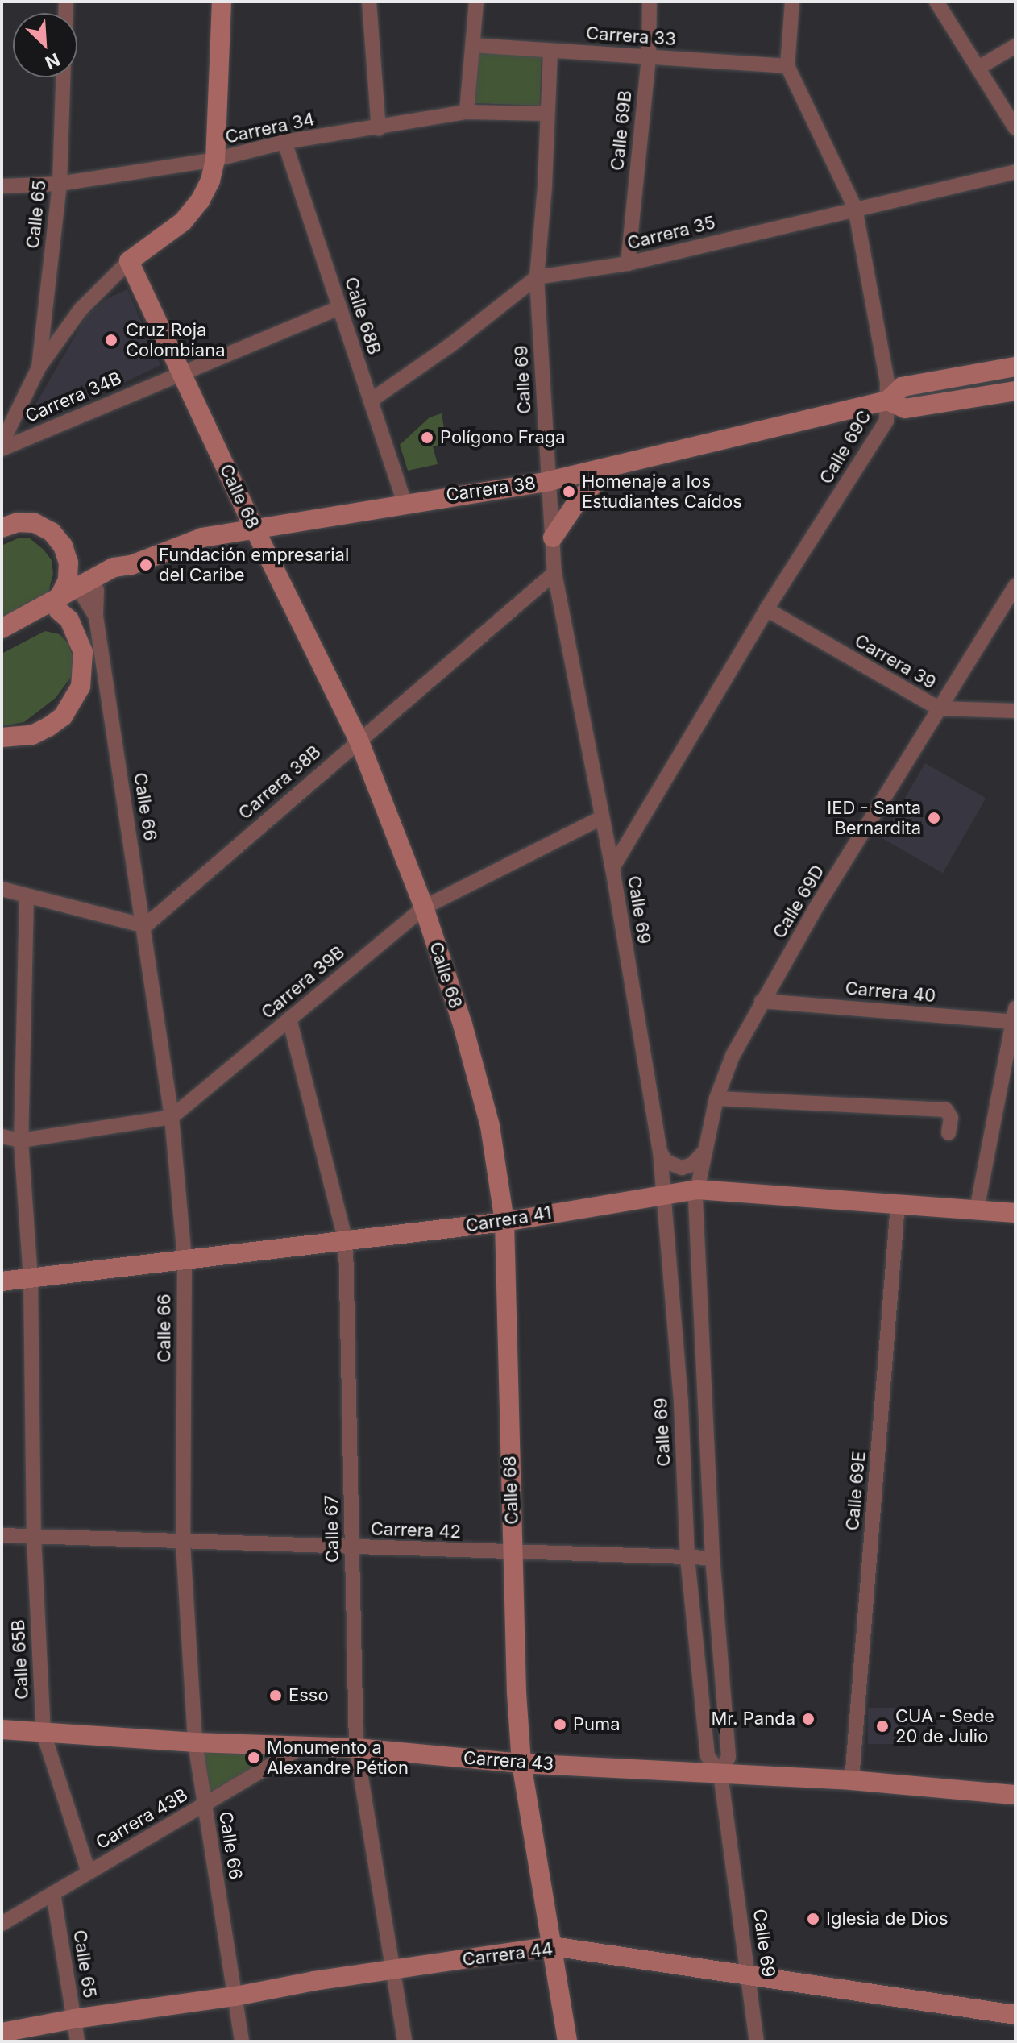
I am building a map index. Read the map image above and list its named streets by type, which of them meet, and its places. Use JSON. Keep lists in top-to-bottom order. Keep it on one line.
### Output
{"streets":{"street":["Carrera 33","Carrera 34","Calle 69B","Calle 65","Carrera 35","Calle 68B","Calle 69","Carrera 34B","Calle 69C","Carrera 38","Calle 68","Carrera 39","Carrera 38B","Calle 66","Calle 69D","Carrera 39B","Carrera 40","Carrera 41","Calle 69E","Calle 67","Carrera 42","Calle 65B","Carrera 43","Carrera 43B","Carrera 44"]},"crossings":[["Carrera 33","Calle 69B"],["Carrera 33","Calle 69"],["Carrera 33","Calle 69C"],["Carrera 34","Calle 65"],["Carrera 34","Calle 68B"],["Carrera 34","Calle 69"],["Calle 69B","Carrera 35"],["Calle 65","Calle 68"],["Calle 65","Carrera 43B"],["Calle 65","Carrera 44"],["Carrera 35","Calle 68B"],["Carrera 35","Calle 69"],["Carrera 35","Calle 69C"],["Calle 68B","Carrera 34B"],["Calle 68B","Carrera 38"],["Calle 69","Calle 69C"],["Calle 69","Carrera 38"],["Calle 69","Carrera 38B"],["Calle 69","Calle 69D"],["Calle 69","Carrera 39B"],["Calle 69","Carrera 41"],["Calle 69","Carrera 42"],["Calle 69","Carrera 43"],["Calle 69","Carrera 44"],["Carrera 34B","Calle 68"],["Calle 69C","Carrera 38"],["Calle 69C","Carrera 39"],["Carrera 38","Calle 68"],["Carrera 38","Calle 66"],["Calle 68","Carrera 38B"],["Calle 68","Carrera 39B"],["Calle 68","Carrera 41"],["Calle 68","Carrera 42"],["Calle 68","Carrera 43"],["Calle 68","Carrera 44"],["Carrera 39","Calle 69D"],["Carrera 38B","Calle 66"],["Calle 66","Carrera 39B"],["Calle 66","Carrera 41"],["Calle 66","Carrera 42"],["Calle 66","Carrera 43"],["Calle 66","Carrera 43B"],["Calle 66","Carrera 44"],["Calle 69D","Carrera 40"],["Calle 69D","Carrera 41"],["Carrera 39B","Calle 67"],["Carrera 41","Calle 69E"],["Carrera 41","Calle 67"],["Carrera 41","Calle 65B"],["Calle 69E","Carrera 43"],["Calle 67","Carrera 42"],["Calle 67","Carrera 43"],["Calle 67","Carrera 44"],["Carrera 42","Calle 65B"],["Calle 65B","Carrera 43"],["Calle 65B","Carrera 43B"],["Carrera 43","Carrera 43B"]],"places":["Cruz Roja Colombiana","Polígono Fraga","Homenaje a los Estudiantes Caídos","Fundación empresarial del Caribe","IED - Santa Bernardita","Esso","Mr. Panda","Puma","CUA - Sede 20 de Julio","Monumento a Alexandre Pétion","Iglesia de Dios"],"north":"bottom right"}
